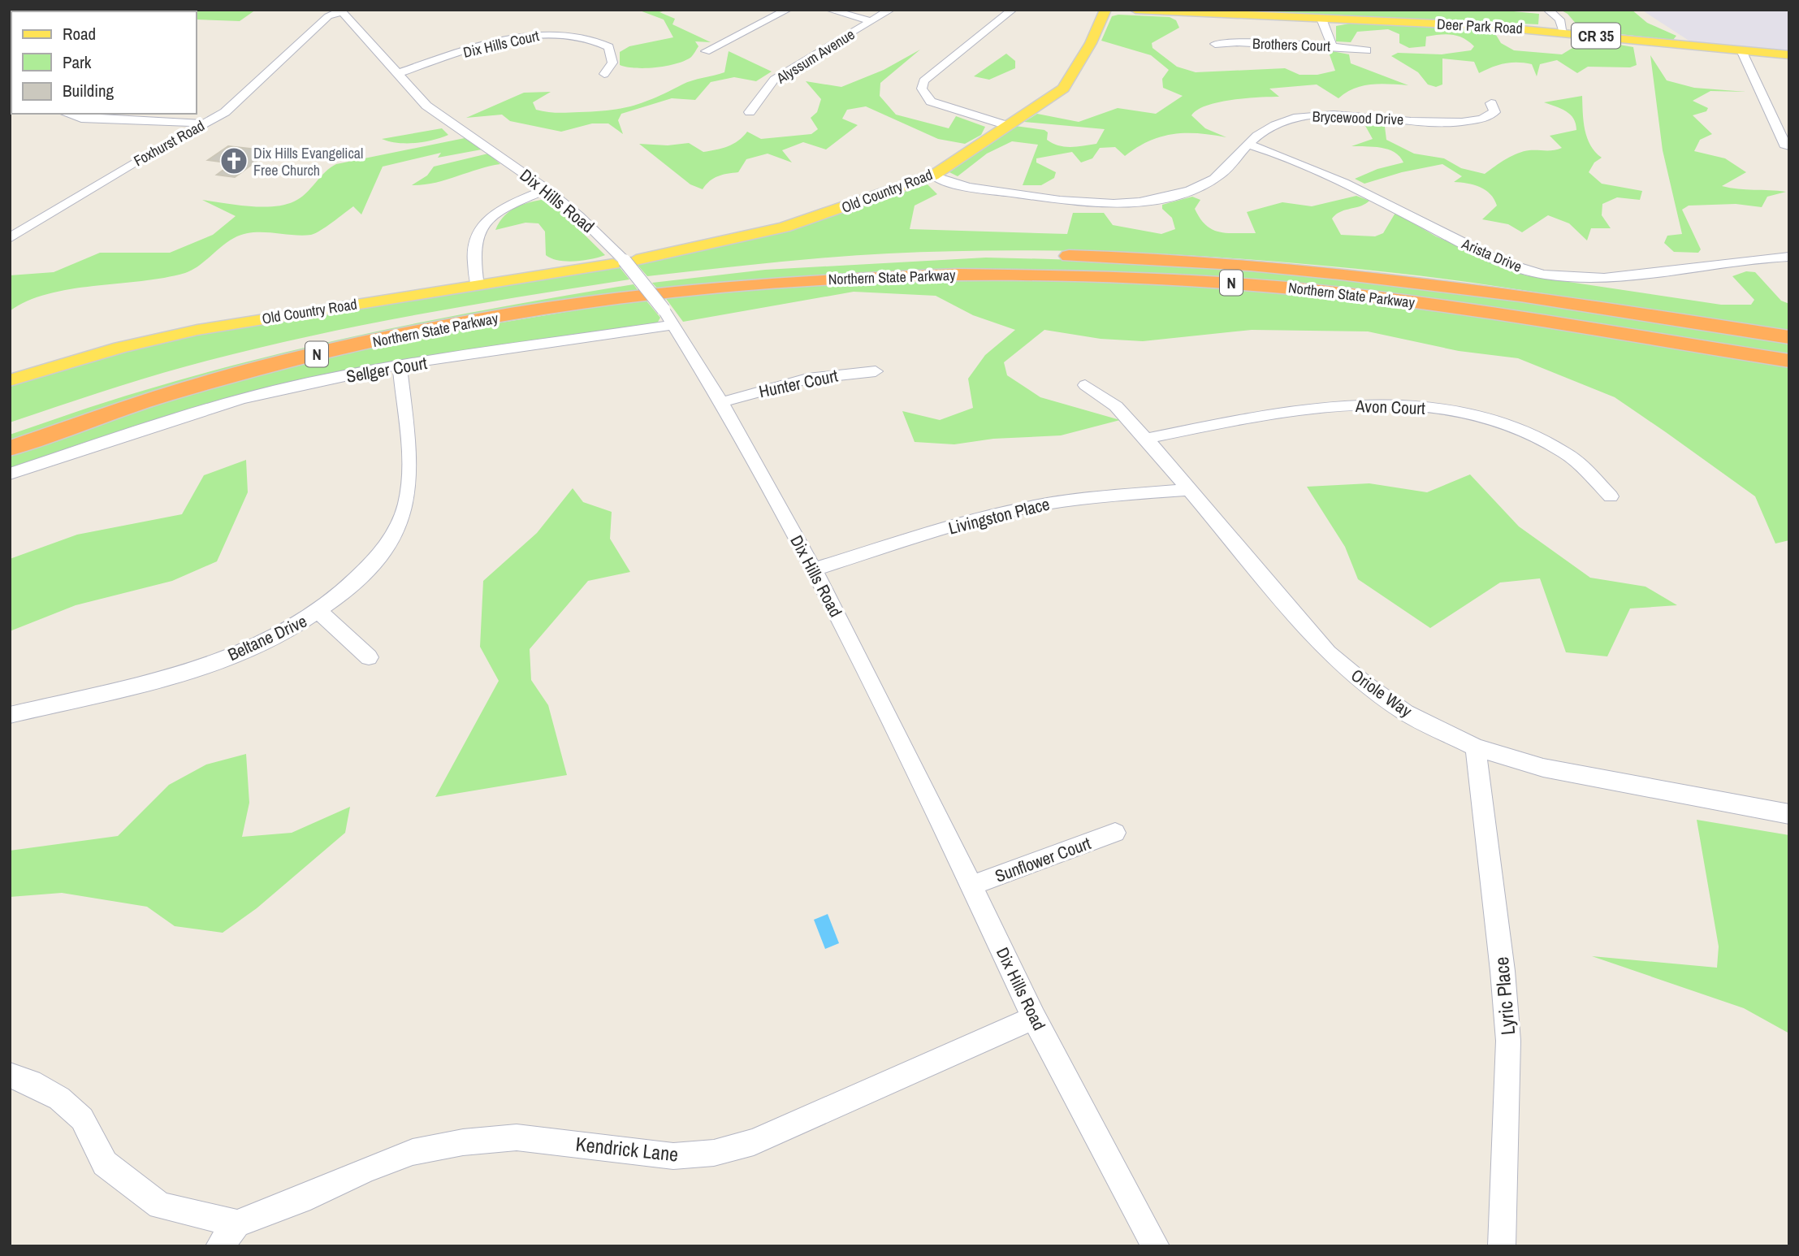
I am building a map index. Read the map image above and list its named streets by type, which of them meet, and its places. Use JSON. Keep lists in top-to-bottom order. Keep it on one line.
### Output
{"streets":{"highway":["Northern State Parkway","N"],"main road":["Deer Park Road","CR 35","Old Country Road"],"street":["Dix Hills Court","Brothers Court","Alyssum Avenue","Brycewood Drive","Foxhurst Road","Dix Hills Road","Arista Drive","Sellger Court","Hunter Court","Avon Court","Livingston Place","Beltane Drive","Oriole Way","Sunflower Court","Lyric Place","Kendrick Lane"]},"crossings":[["Dix Hills Court","Dix Hills Road"],["Brycewood Drive","Old Country Road"],["Brycewood Drive","Arista Drive"],["Foxhurst Road","Dix Hills Road"],["Dix Hills Road","Sellger Court"],["Dix Hills Road","Hunter Court"],["Dix Hills Road","Livingston Place"],["Dix Hills Road","Sunflower Court"],["Dix Hills Road","Kendrick Lane"],["Sellger Court","Beltane Drive"],["Avon Court","Oriole Way"],["Livingston Place","Oriole Way"],["Oriole Way","Lyric Place"]],"places":{"church":["Dix Hills Evangelical Free Church"]},"legend":["Road","Park","Building"]}
